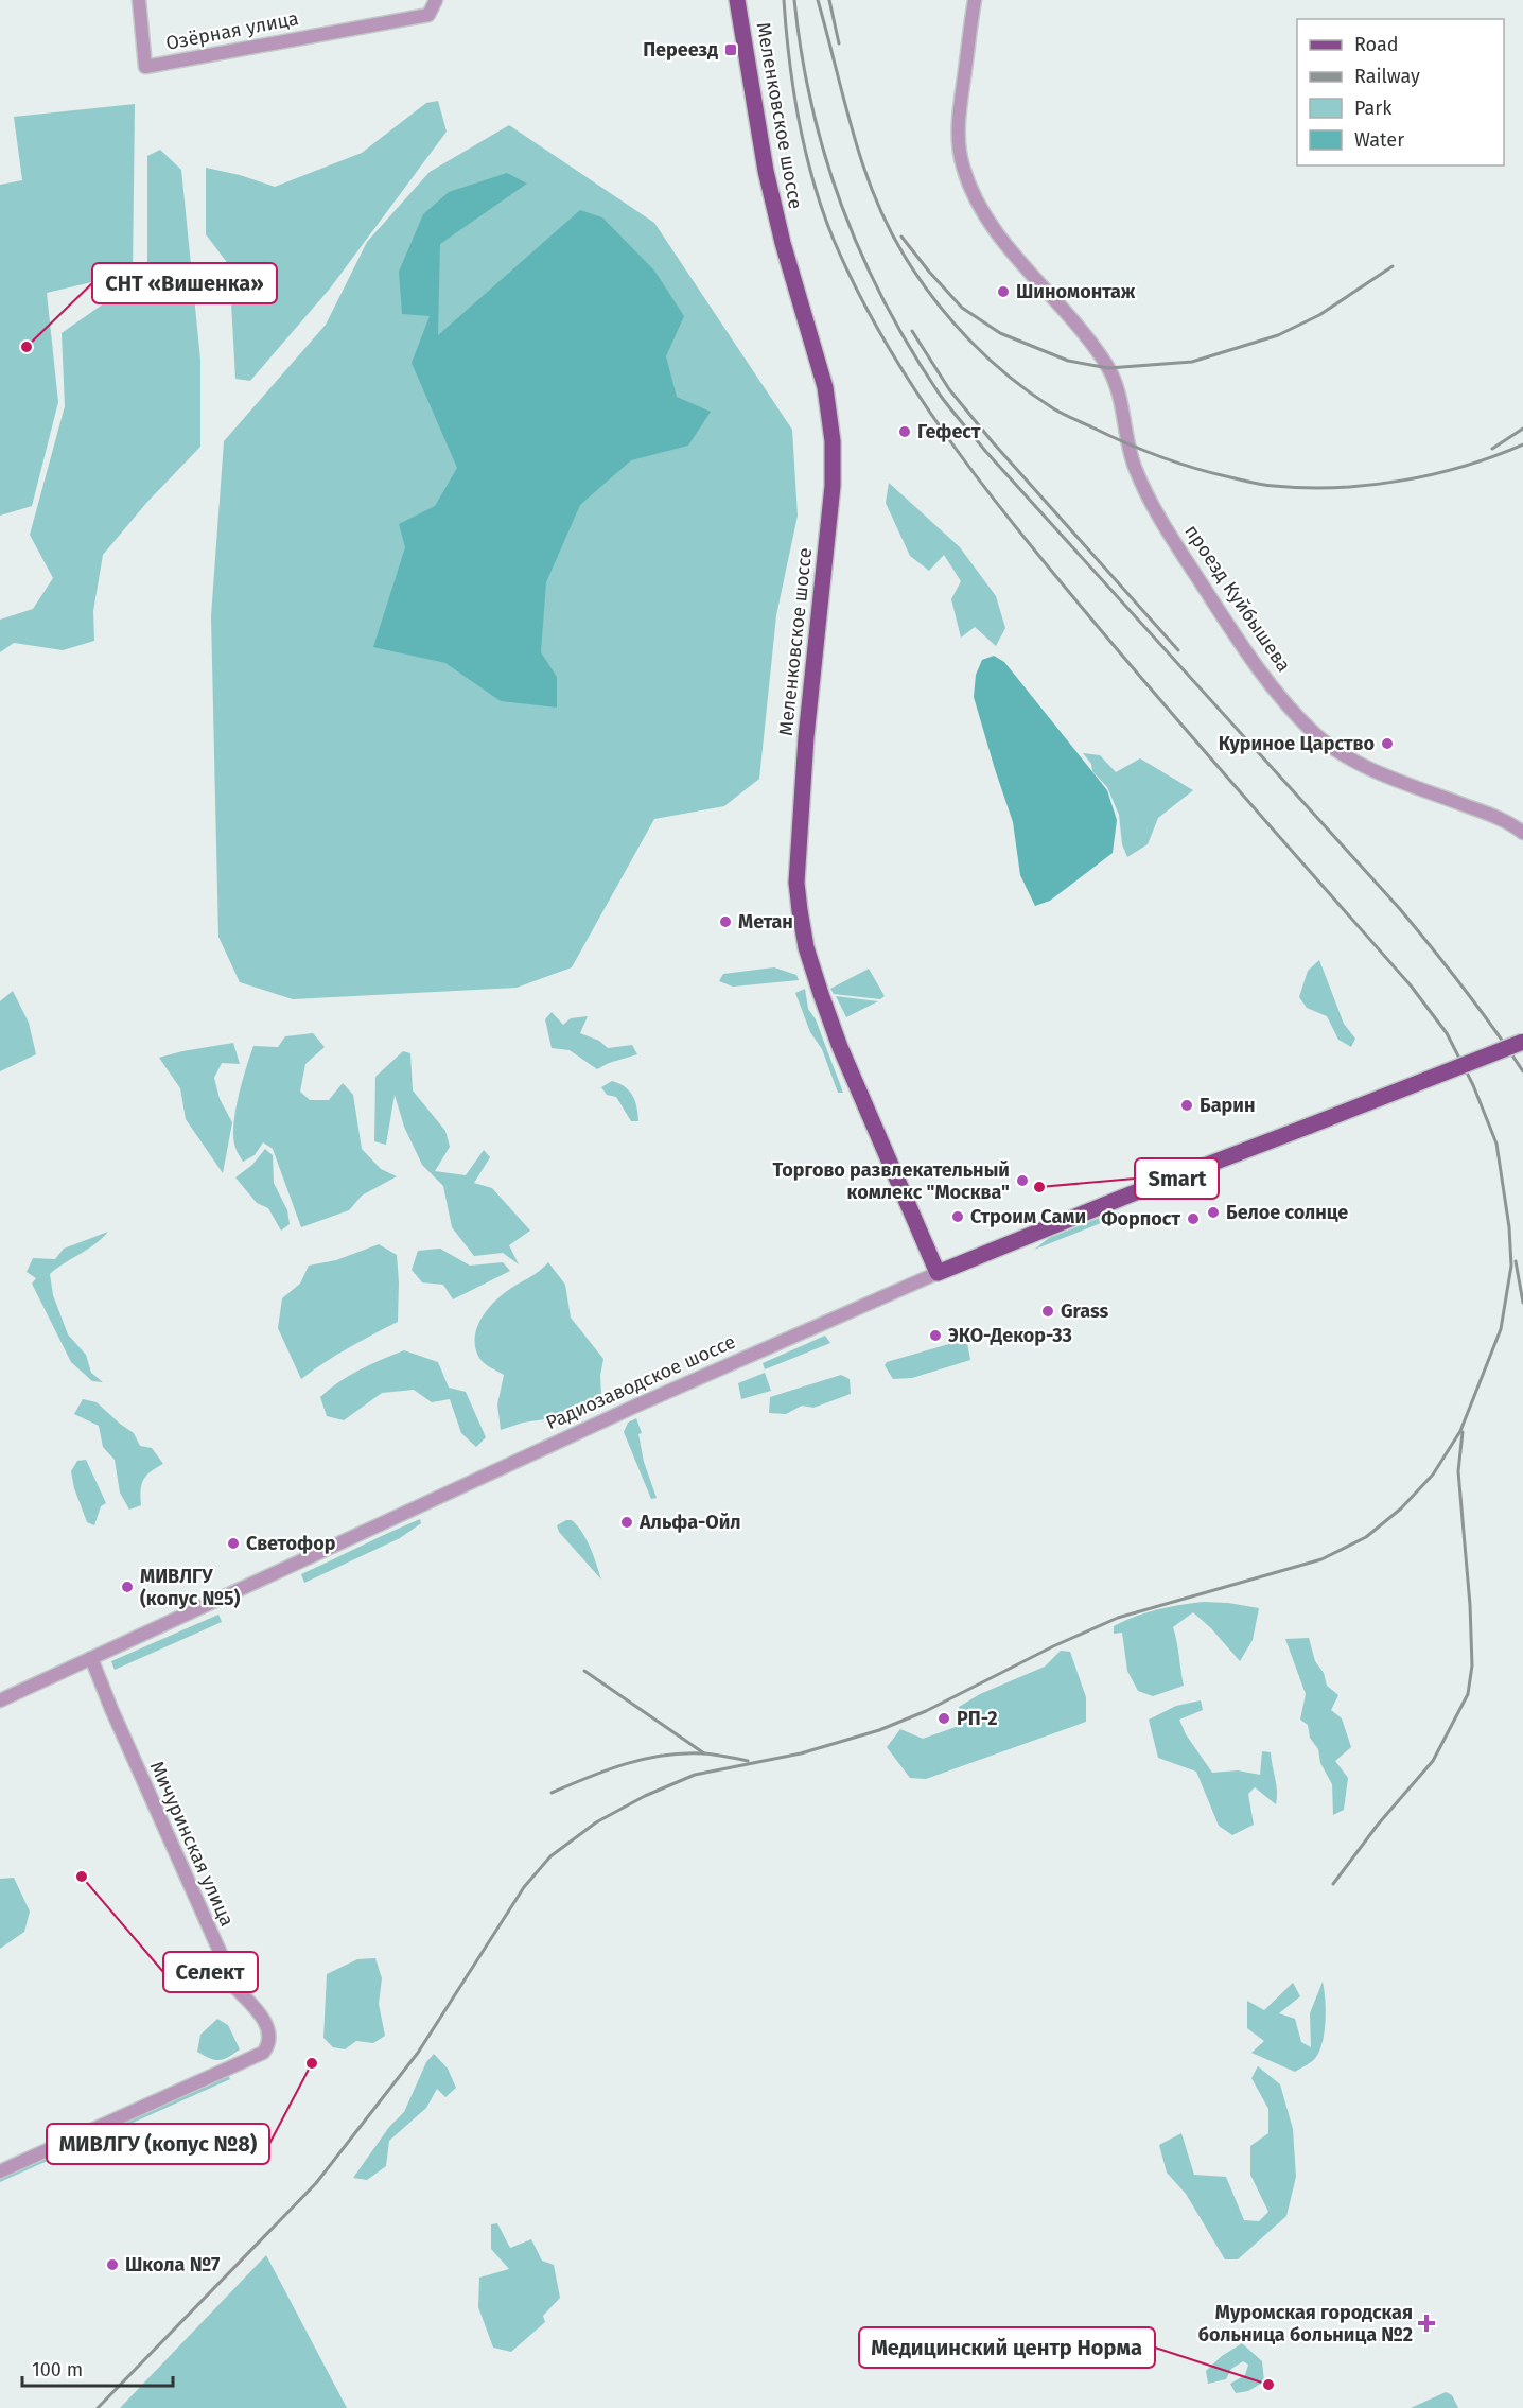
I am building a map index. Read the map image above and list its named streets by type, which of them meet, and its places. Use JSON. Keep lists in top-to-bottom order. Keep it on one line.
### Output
{"streets":{"main road":["Меленковское шоссе","Радиозаводское шоссе"],"street":["Озёрная улица","проезд Куйбышева","Мичуринская улица"]},"crossings":[["Меленковское шоссе","Радиозаводское шоссе"],["Радиозаводское шоссе","Мичуринская улица"]],"places":{"transit":["Переезд"],"other":["Шиномонтаж","СНТ «Вишенка»","Гефест","Куриное Царство","Метан","Барин","Торгово развлекательный комлекс \"Москва\"","Smart","Белое солнце","Строим Сами","Форпост","Grass","ЭКО-Декор-33","Альфа-Ойл","Светофор","МИВЛГУ (копус №5)","РП-2","Селект","МИВЛГУ (копус №8)","Школа №7","Медицинский центр Норма"],"health":["Муромская городская больница больница №2"]},"legend":["Road","Railway","Park","Water"],"scale_bar":"100 m"}
